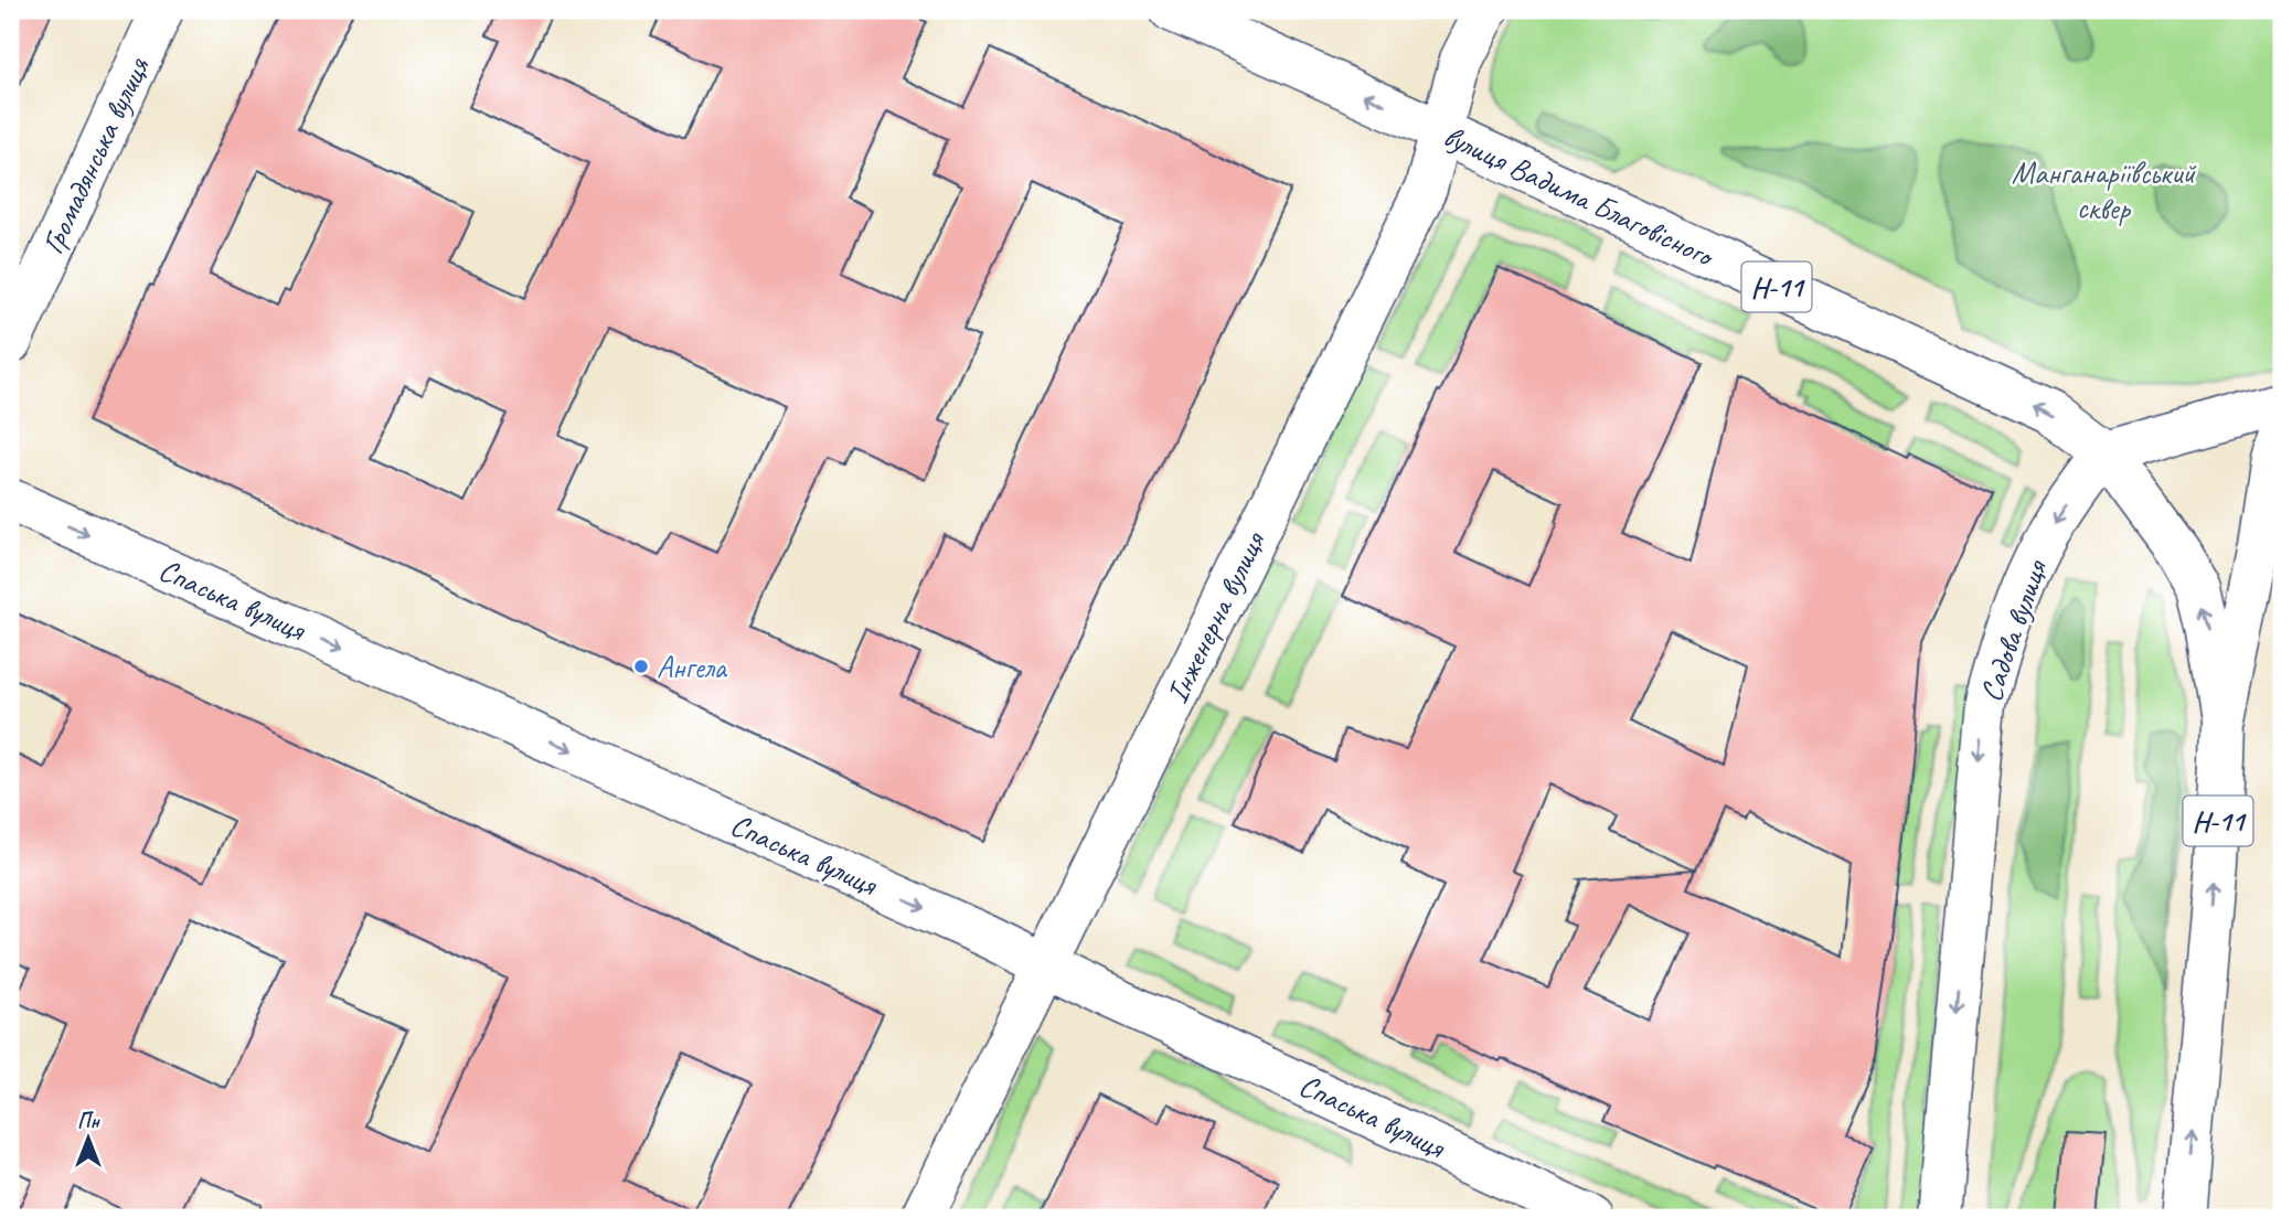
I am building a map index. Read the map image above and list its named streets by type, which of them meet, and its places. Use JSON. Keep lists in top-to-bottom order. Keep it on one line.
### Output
{"streets":{"street":["Громадянська вулиця","вулиця Вадима Благовісного","Н-11","Спаська вулиця","Інженерна вулиця","Садова вулиця"]},"crossings":[["вулиця Вадима Благовісного","Н-11"],["вулиця Вадима Благовісного","Інженерна вулиця"],["вулиця Вадима Благовісного","Садова вулиця"],["Н-11","Садова вулиця"],["Спаська вулиця","Інженерна вулиця"]],"one_way":["вулиця Вадима Благовісного","Спаська вулиця"],"parks":["Манганаріївський сквер"],"places":["Ангела"],"north":"top"}
